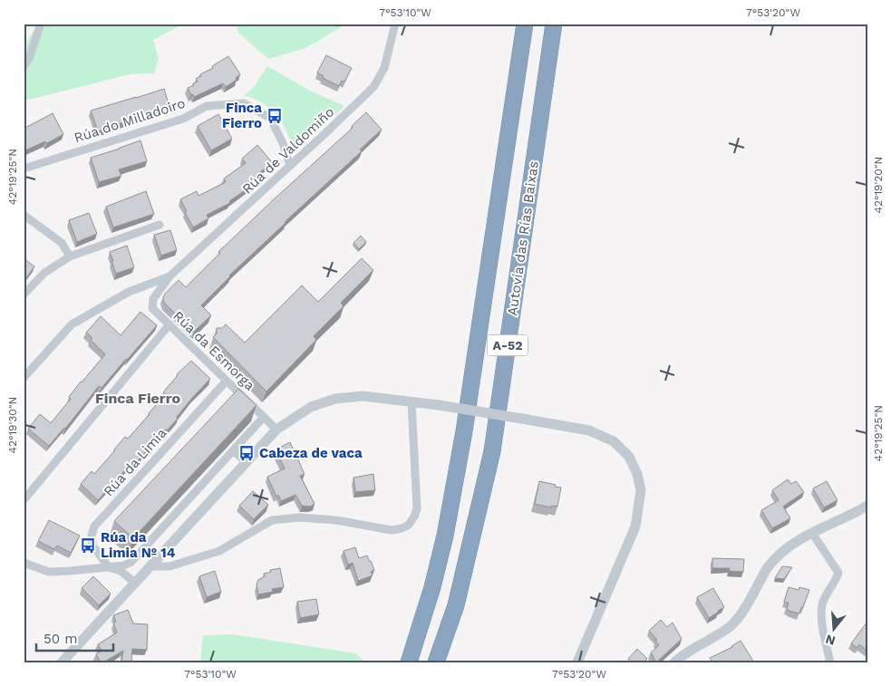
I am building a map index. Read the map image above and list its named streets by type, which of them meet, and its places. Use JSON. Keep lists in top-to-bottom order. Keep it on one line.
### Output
{"streets":{"highway":["Autovía das Rías Baixas","A-52"],"street":["Rúa do Milladoiro","Rúa de Valdomiño","Rúa da Esmorga","Rúa da Limia"]},"crossings":[["Rúa do Milladoiro","Rúa de Valdomiño"],["Rúa de Valdomiño","Rúa da Esmorga"],["Rúa da Esmorga","Rúa da Limia"]],"districts":["Finca Fierro"],"places":{"bus stop":["Finca Fierro","Cabeza de vaca","Rúa da Limia Nº 14"]},"scale_bar":"50 m","north":"bottom","coordinates":["7°53'10\"W","7°53'20\"W","42°19'25\"N","42°19'20\"N","42°19'30\"N"]}
